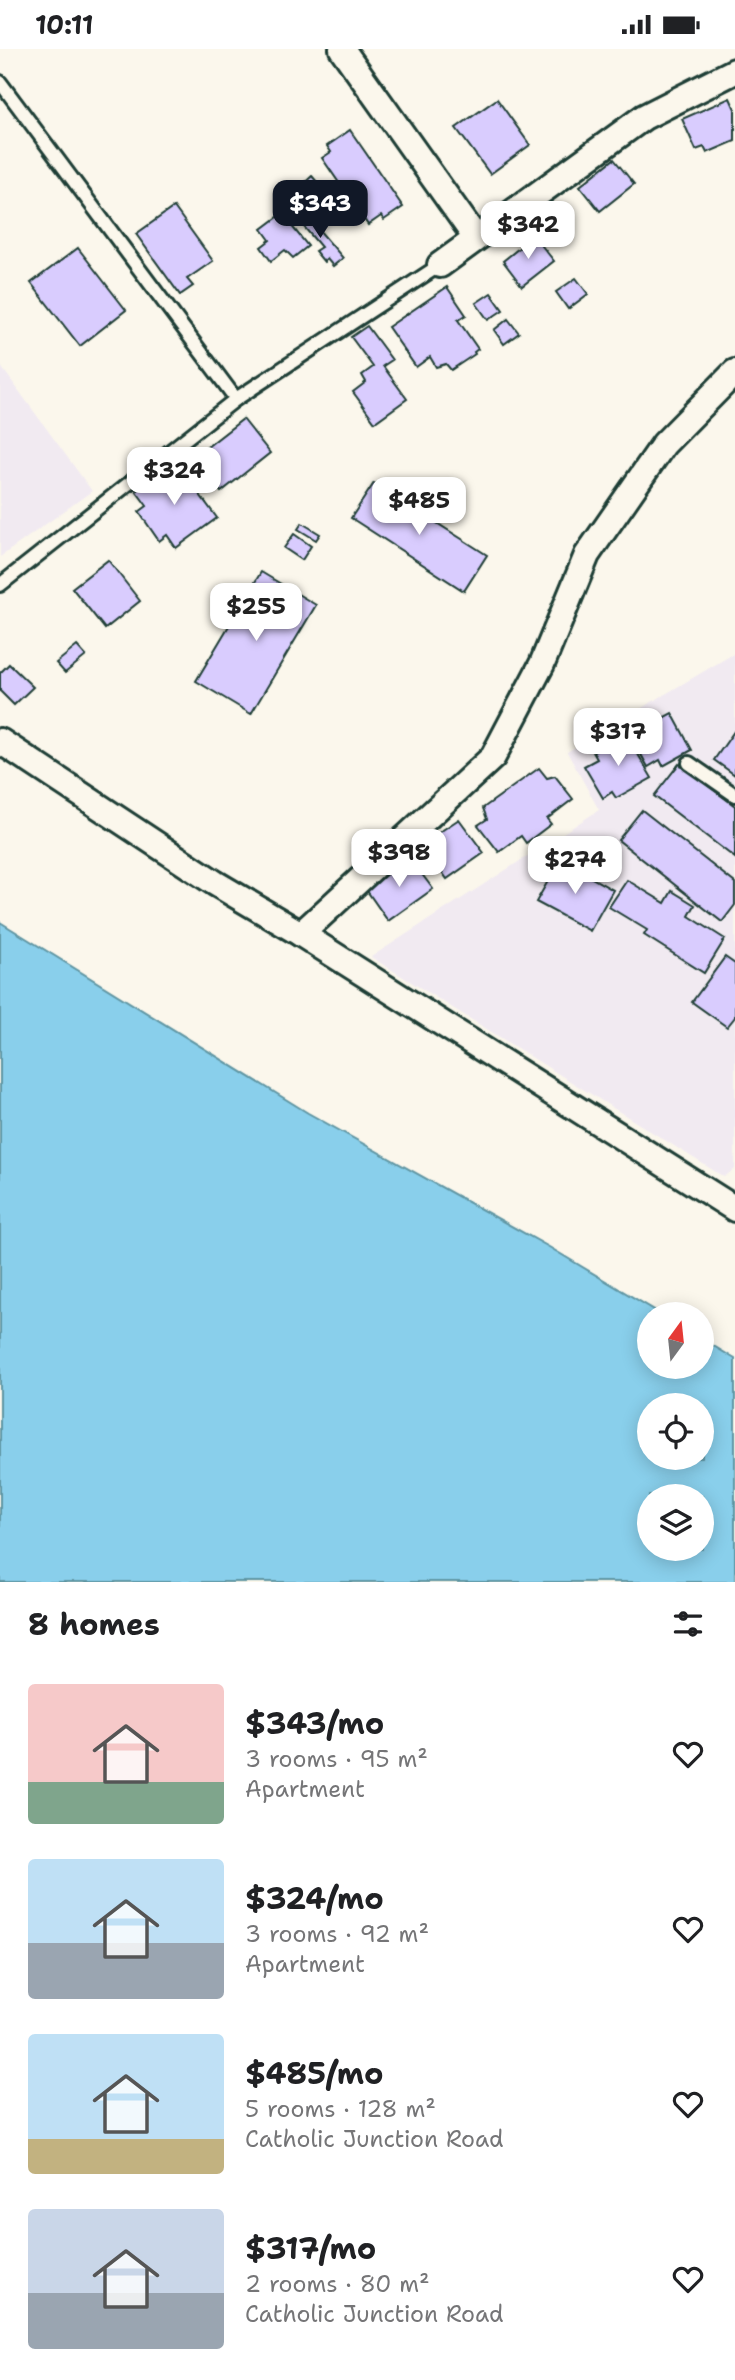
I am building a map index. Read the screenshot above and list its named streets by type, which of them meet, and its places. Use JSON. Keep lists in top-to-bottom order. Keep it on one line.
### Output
{"north":"top","page":{"status":"10:11","price":["$343","$342","$324","$485","$255","$317","$398","$274"],"heading":"8 homes","list":[{"name":"$343/mo","note":"3 rooms · 95 m² · Apartment"},{"name":"$324/mo","note":"3 rooms · 92 m² · Apartment"},{"name":"$485/mo","note":"5 rooms · 128 m² · Catholic Junction Road"},{"name":"$317/mo","note":"2 rooms · 80 m² · Catholic Junction Road"}]}}
